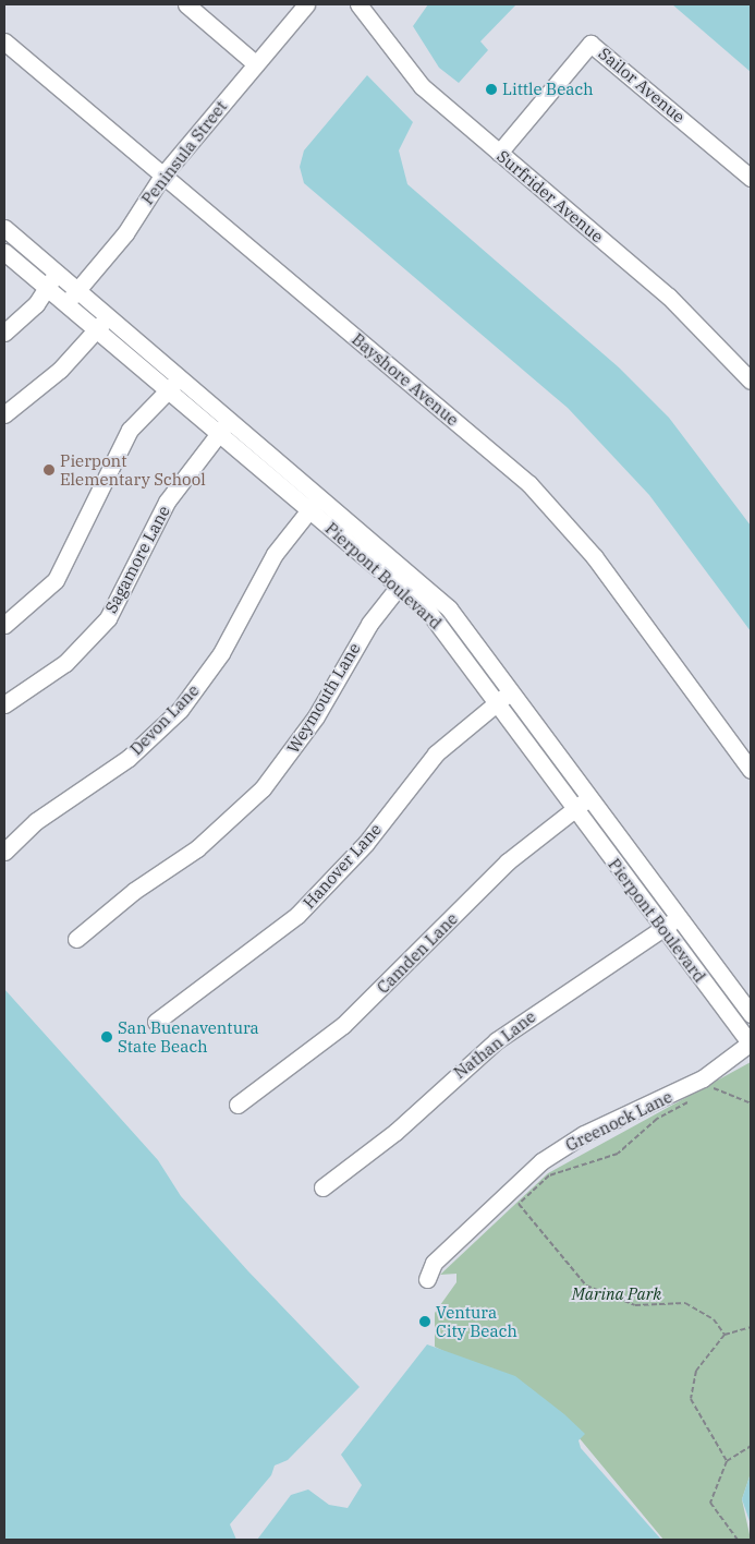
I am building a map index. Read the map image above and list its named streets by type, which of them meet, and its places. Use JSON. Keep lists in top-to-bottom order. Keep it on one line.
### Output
{"streets":{"street":["Sailor Avenue","Peninsula Street","Surfrider Avenue","Bayshore Avenue","Sagamore Lane","Pierpont Boulevard","Weymouth Lane","Devon Lane","Hanover Lane","Camden Lane","Nathan Lane","Greenock Lane"]},"crossings":[["Sailor Avenue","Surfrider Avenue"],["Peninsula Street","Bayshore Avenue"],["Peninsula Street","Pierpont Boulevard"],["Sagamore Lane","Pierpont Boulevard"],["Pierpont Boulevard","Weymouth Lane"],["Pierpont Boulevard","Devon Lane"],["Pierpont Boulevard","Hanover Lane"],["Pierpont Boulevard","Camden Lane"],["Pierpont Boulevard","Nathan Lane"],["Pierpont Boulevard","Greenock Lane"]],"parks":["Marina Park"],"places":["Little Beach","Pierpont Elementary School","San Buenaventura State Beach","Ventura City Beach"]}
